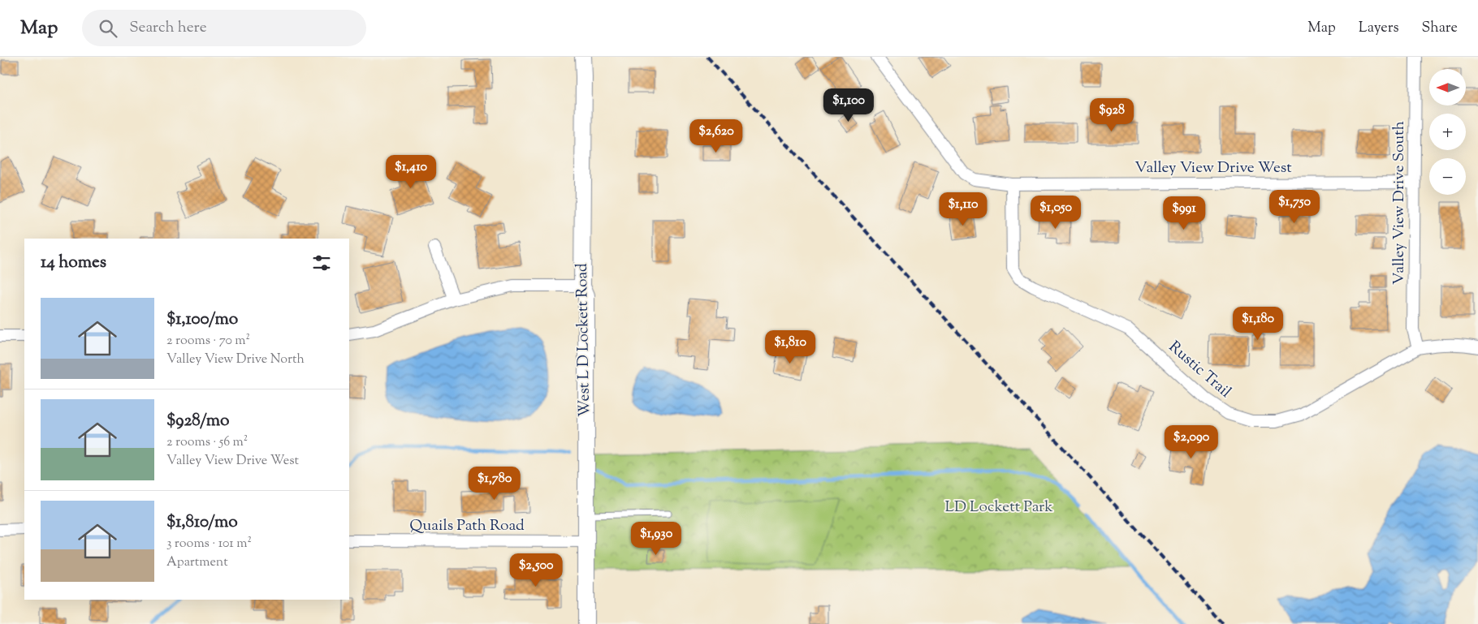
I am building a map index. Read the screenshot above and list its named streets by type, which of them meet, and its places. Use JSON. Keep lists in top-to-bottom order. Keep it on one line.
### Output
{"streets":{"main road":["West L D Lockett Road"],"street":["Valley View Drive West","Valley View Drive South","Rustic Trail","Quails Path Road"]},"crossings":[["Valley View Drive West","Valley View Drive South"],["Valley View Drive West","Rustic Trail"],["Valley View Drive South","Rustic Trail"],["West L D Lockett Road","Quails Path Road"]],"parks":["LD Lockett Park"],"north":"left","page":{"header":"Map","search":"Search here","nav":["Map","Layers","Share"],"map_buttons":["+","−"],"price":["$1,100","$928","$2,620","$1,410","$1,750","$1,110","$1,050","$991","$1,180","$1,810","$2,090","$1,780","$1,930","$2,500"],"heading":"14 homes","list":[{"name":"$1,100/mo","note":"2 rooms · 70 m² · Valley View Drive North"},{"name":"$928/mo","note":"2 rooms · 56 m² · Valley View Drive West"},{"name":"$1,810/mo","note":"3 rooms · 101 m² · Apartment"}]}}
